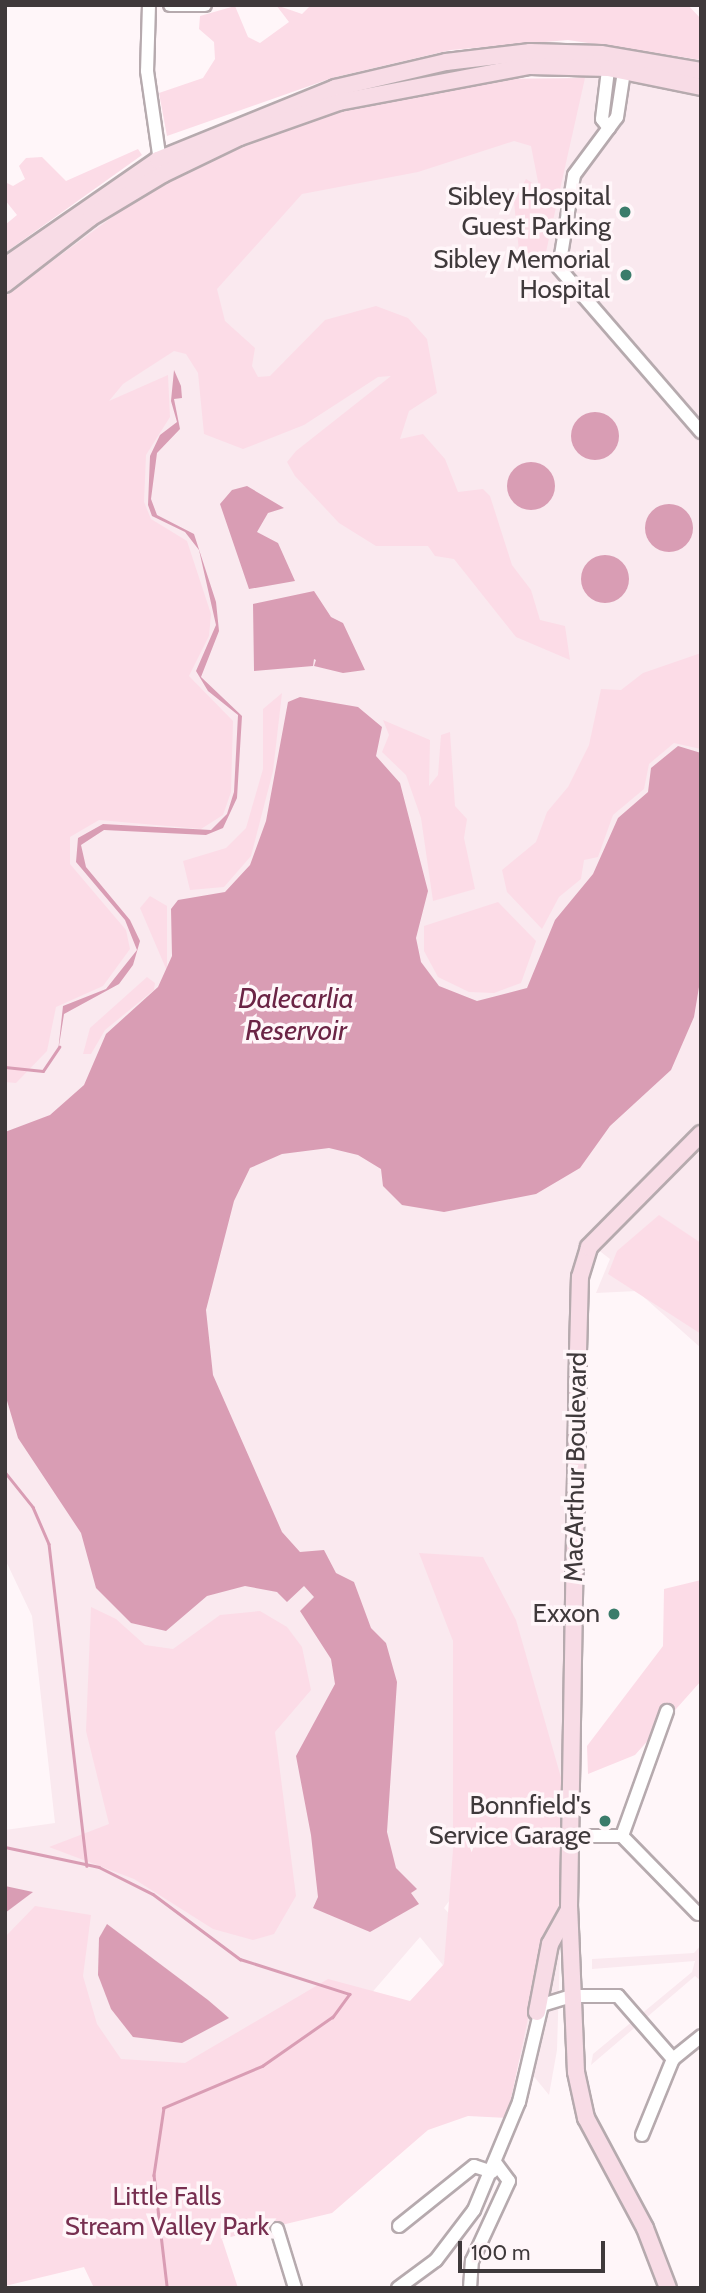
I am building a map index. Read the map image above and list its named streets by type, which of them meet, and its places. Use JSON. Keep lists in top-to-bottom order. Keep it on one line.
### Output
{"streets":{"main road":["MacArthur Boulevard"]},"water":["Dalecarlia Reservoir"],"parks":["Little Falls Stream Valley Park"],"places":["Sibley Hospital Guest Parking","Sibley Memorial Hospital","Exxon","Bonnfield's Service Garage"],"scale_bar":"100 m"}
